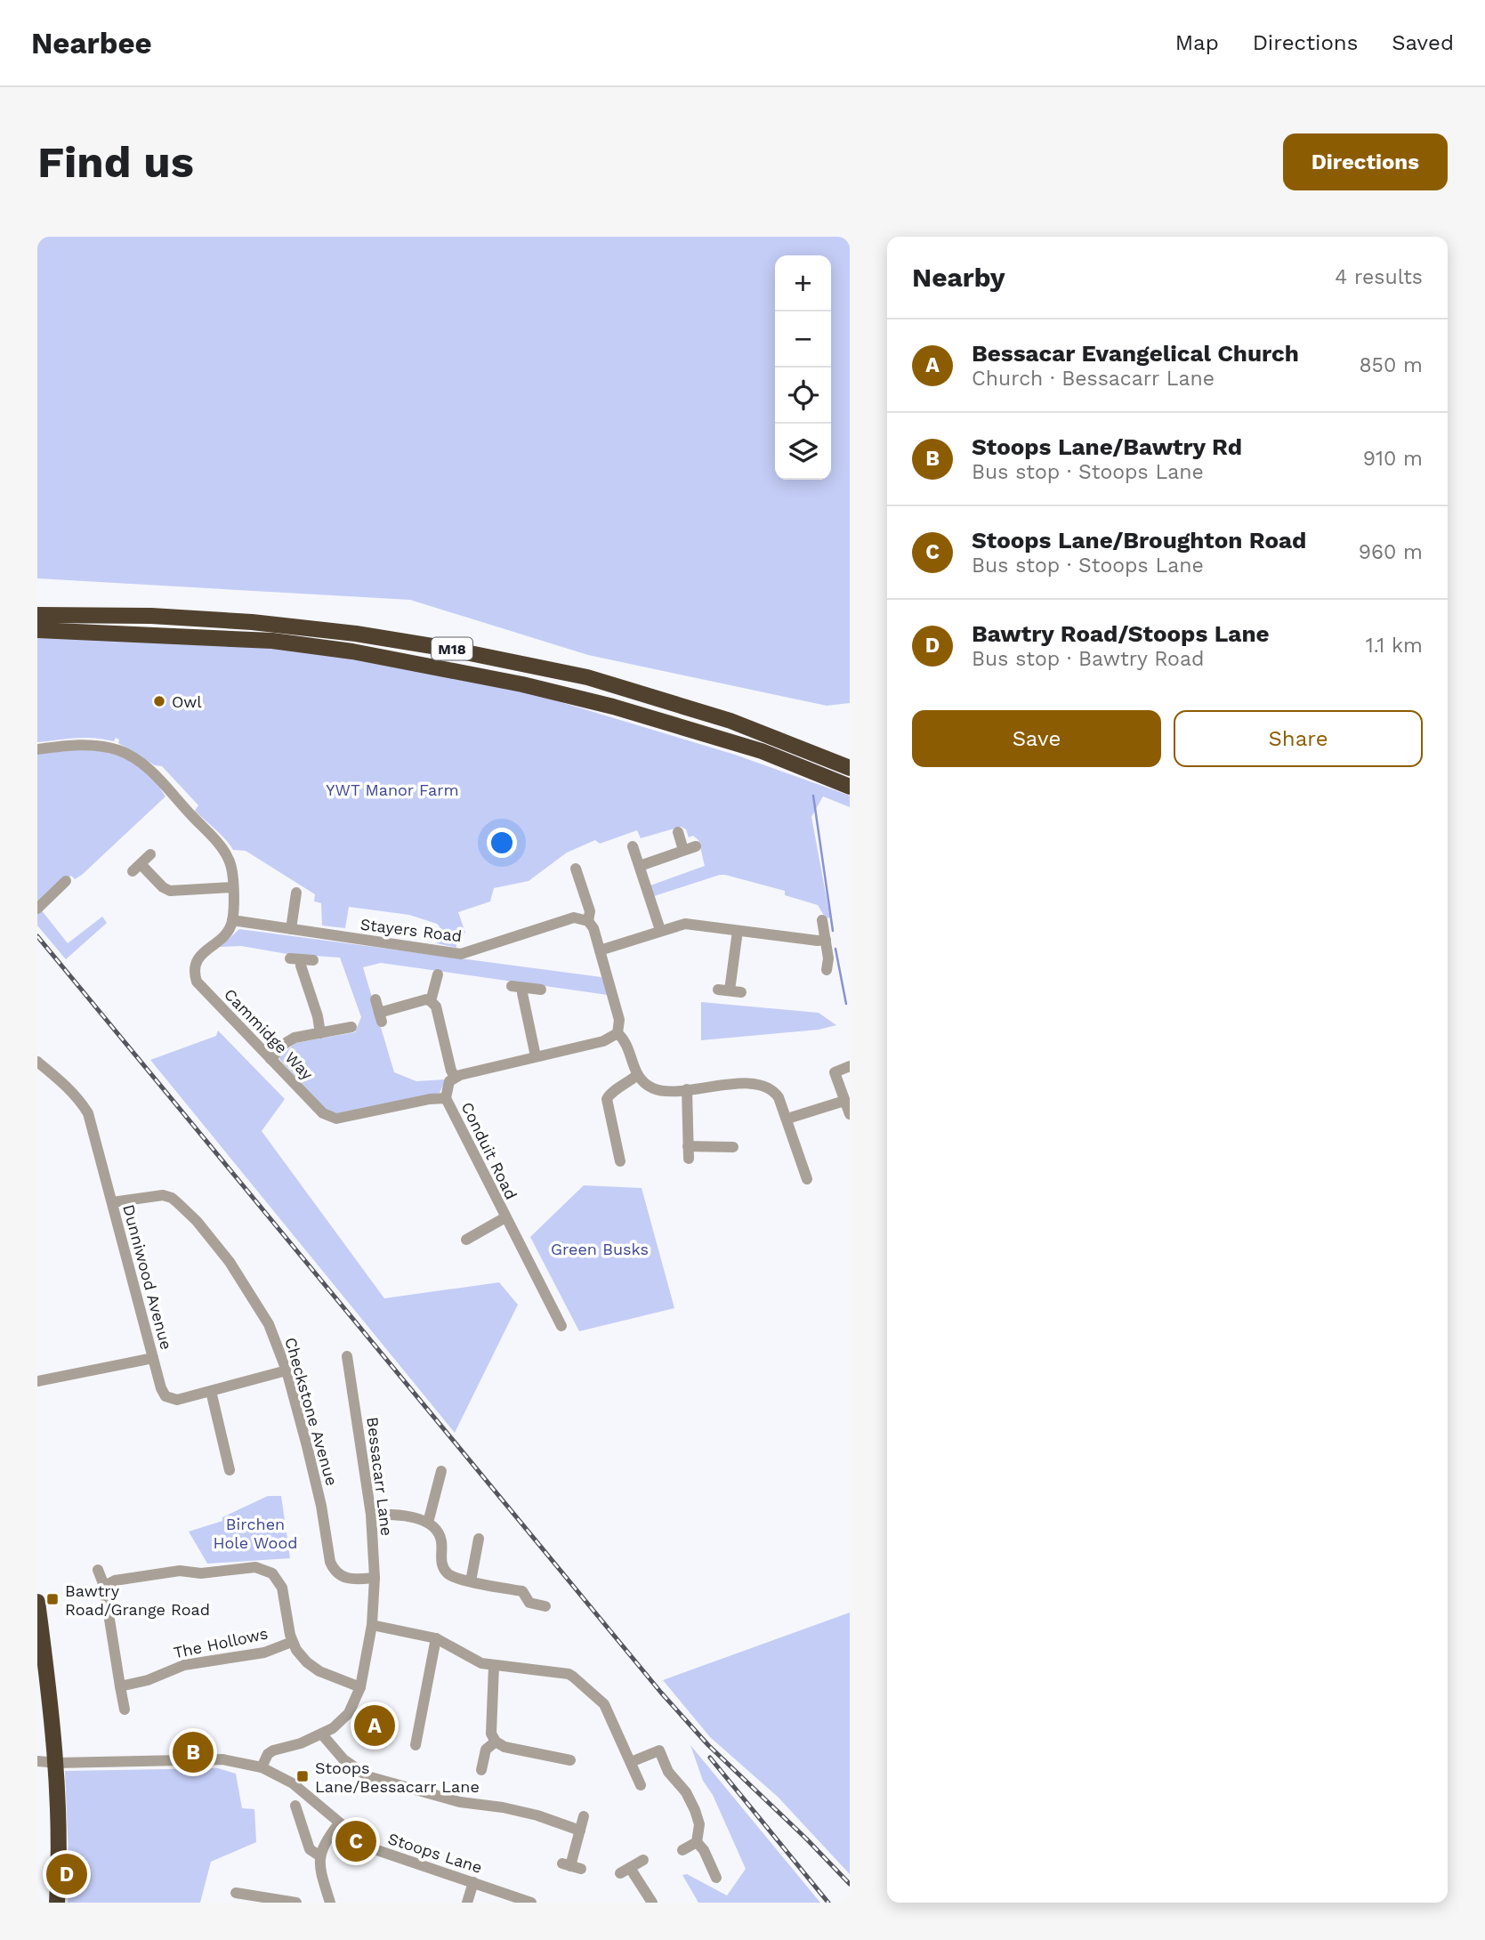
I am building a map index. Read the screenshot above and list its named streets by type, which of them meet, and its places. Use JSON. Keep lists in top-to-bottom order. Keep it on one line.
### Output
{"streets":{"highway":["M18"],"street":["Stayers Road","Cammidge Way","Conduit Road","Dunniwood Avenue","Checkstone Avenue","Bessacarr Lane","The Hollows","Stoops Lane"]},"crossings":[["Stayers Road","Cammidge Way"],["Cammidge Way","Conduit Road"],["Dunniwood Avenue","Checkstone Avenue"],["Checkstone Avenue","Bessacarr Lane"],["Bessacarr Lane","The Hollows"],["Bessacarr Lane","Stoops Lane"]],"parks":["YWT Manor Farm","Green Busks","Birchen Hole Wood"],"places":{"other":["Owl"],"transit":["Bawtry Road/Grange Road","Stoops Lane/Bessacarr Lane"]},"page":{"header":"Nearbee","nav":["Map","Directions","Saved"],"buttons":["Directions",["Save","Share"]],"title":"Find us","heading":["Nearby","4 results"],"map_buttons":["+","−"],"list":[{"mark":"A","name":"Bessacar Evangelical Church","note":"Church · Bessacarr Lane","value":"850 m"},{"mark":"B","name":"Stoops Lane/Bawtry Rd","note":"Bus stop · Stoops Lane","value":"910 m"},{"mark":"C","name":"Stoops Lane/Broughton Road","note":"Bus stop · Stoops Lane","value":"960 m"},{"mark":"D","name":"Bawtry Road/Stoops Lane","note":"Bus stop · Bawtry Road","value":"1.1 km"}],"pins":["A","B","C","D"]}}
